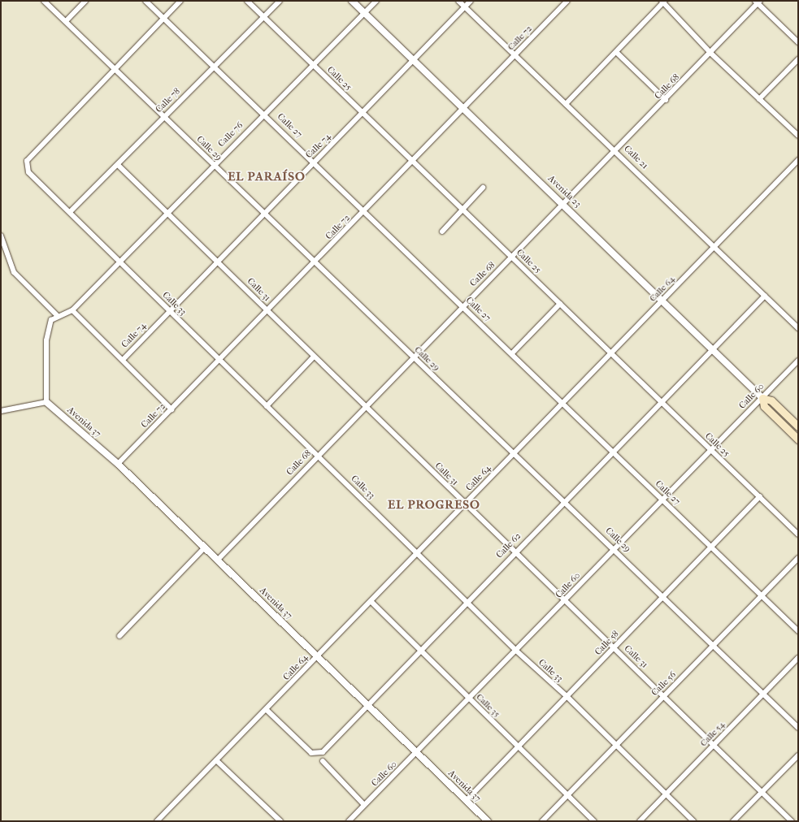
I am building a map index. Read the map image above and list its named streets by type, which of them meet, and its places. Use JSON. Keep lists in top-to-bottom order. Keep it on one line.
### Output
{"streets":{"main road":["Avenida 23"],"street":["Calle 72","Calle 25","Calle 68","Calle 78","Calle 27","Calle 76","Calle 74","Calle 29","Calle 21","Calle 64","Calle 31","Calle 33","Calle 60","Avenida 37","Calle 62","Calle 58","Calle 56","Calle 35","Calle 54"]},"crossings":[["Calle 72","Calle 25"],["Calle 72","Calle 27"],["Calle 72","Calle 29"],["Calle 72","Calle 21"],["Calle 72","Avenida 23"],["Calle 72","Calle 31"],["Calle 72","Calle 33"],["Calle 72","Avenida 37"],["Calle 25","Calle 68"],["Calle 25","Calle 78"],["Calle 25","Calle 76"],["Calle 25","Calle 74"],["Calle 25","Calle 64"],["Calle 25","Calle 60"],["Calle 25","Calle 62"],["Calle 25","Calle 58"],["Calle 68","Calle 27"],["Calle 68","Calle 29"],["Calle 68","Calle 21"],["Calle 68","Avenida 23"],["Calle 68","Calle 31"],["Calle 68","Calle 33"],["Calle 68","Avenida 37"],["Calle 78","Calle 27"],["Calle 78","Calle 29"],["Calle 78","Calle 31"],["Calle 78","Calle 33"],["Calle 27","Calle 76"],["Calle 27","Calle 74"],["Calle 27","Calle 64"],["Calle 27","Calle 60"],["Calle 27","Calle 62"],["Calle 27","Calle 58"],["Calle 27","Calle 56"],["Calle 76","Calle 29"],["Calle 76","Avenida 23"],["Calle 76","Calle 31"],["Calle 76","Calle 33"],["Calle 74","Calle 29"],["Calle 74","Calle 21"],["Calle 74","Avenida 23"],["Calle 74","Calle 31"],["Calle 74","Calle 33"],["Calle 29","Calle 64"],["Calle 29","Calle 33"],["Calle 29","Calle 60"],["Calle 29","Calle 62"],["Calle 29","Calle 58"],["Calle 29","Calle 56"],["Calle 29","Calle 54"],["Calle 21","Calle 64"],["Calle 21","Calle 62"],["Avenida 23","Calle 64"],["Avenida 23","Calle 60"],["Avenida 23","Calle 62"],["Calle 64","Calle 31"],["Calle 64","Calle 33"],["Calle 64","Avenida 37"],["Calle 64","Calle 62"],["Calle 64","Calle 35"],["Calle 31","Calle 60"],["Calle 31","Calle 62"],["Calle 31","Calle 58"],["Calle 31","Calle 56"],["Calle 31","Calle 54"],["Calle 33","Calle 60"],["Calle 33","Calle 62"],["Calle 33","Calle 58"],["Calle 33","Calle 56"],["Calle 33","Calle 54"],["Calle 60","Avenida 37"],["Calle 60","Calle 35"],["Avenida 37","Calle 62"],["Avenida 37","Calle 58"],["Calle 62","Calle 35"],["Calle 58","Calle 35"],["Calle 56","Calle 35"]],"districts":["EL PARAÍSO","EL PROGRESO"]}
